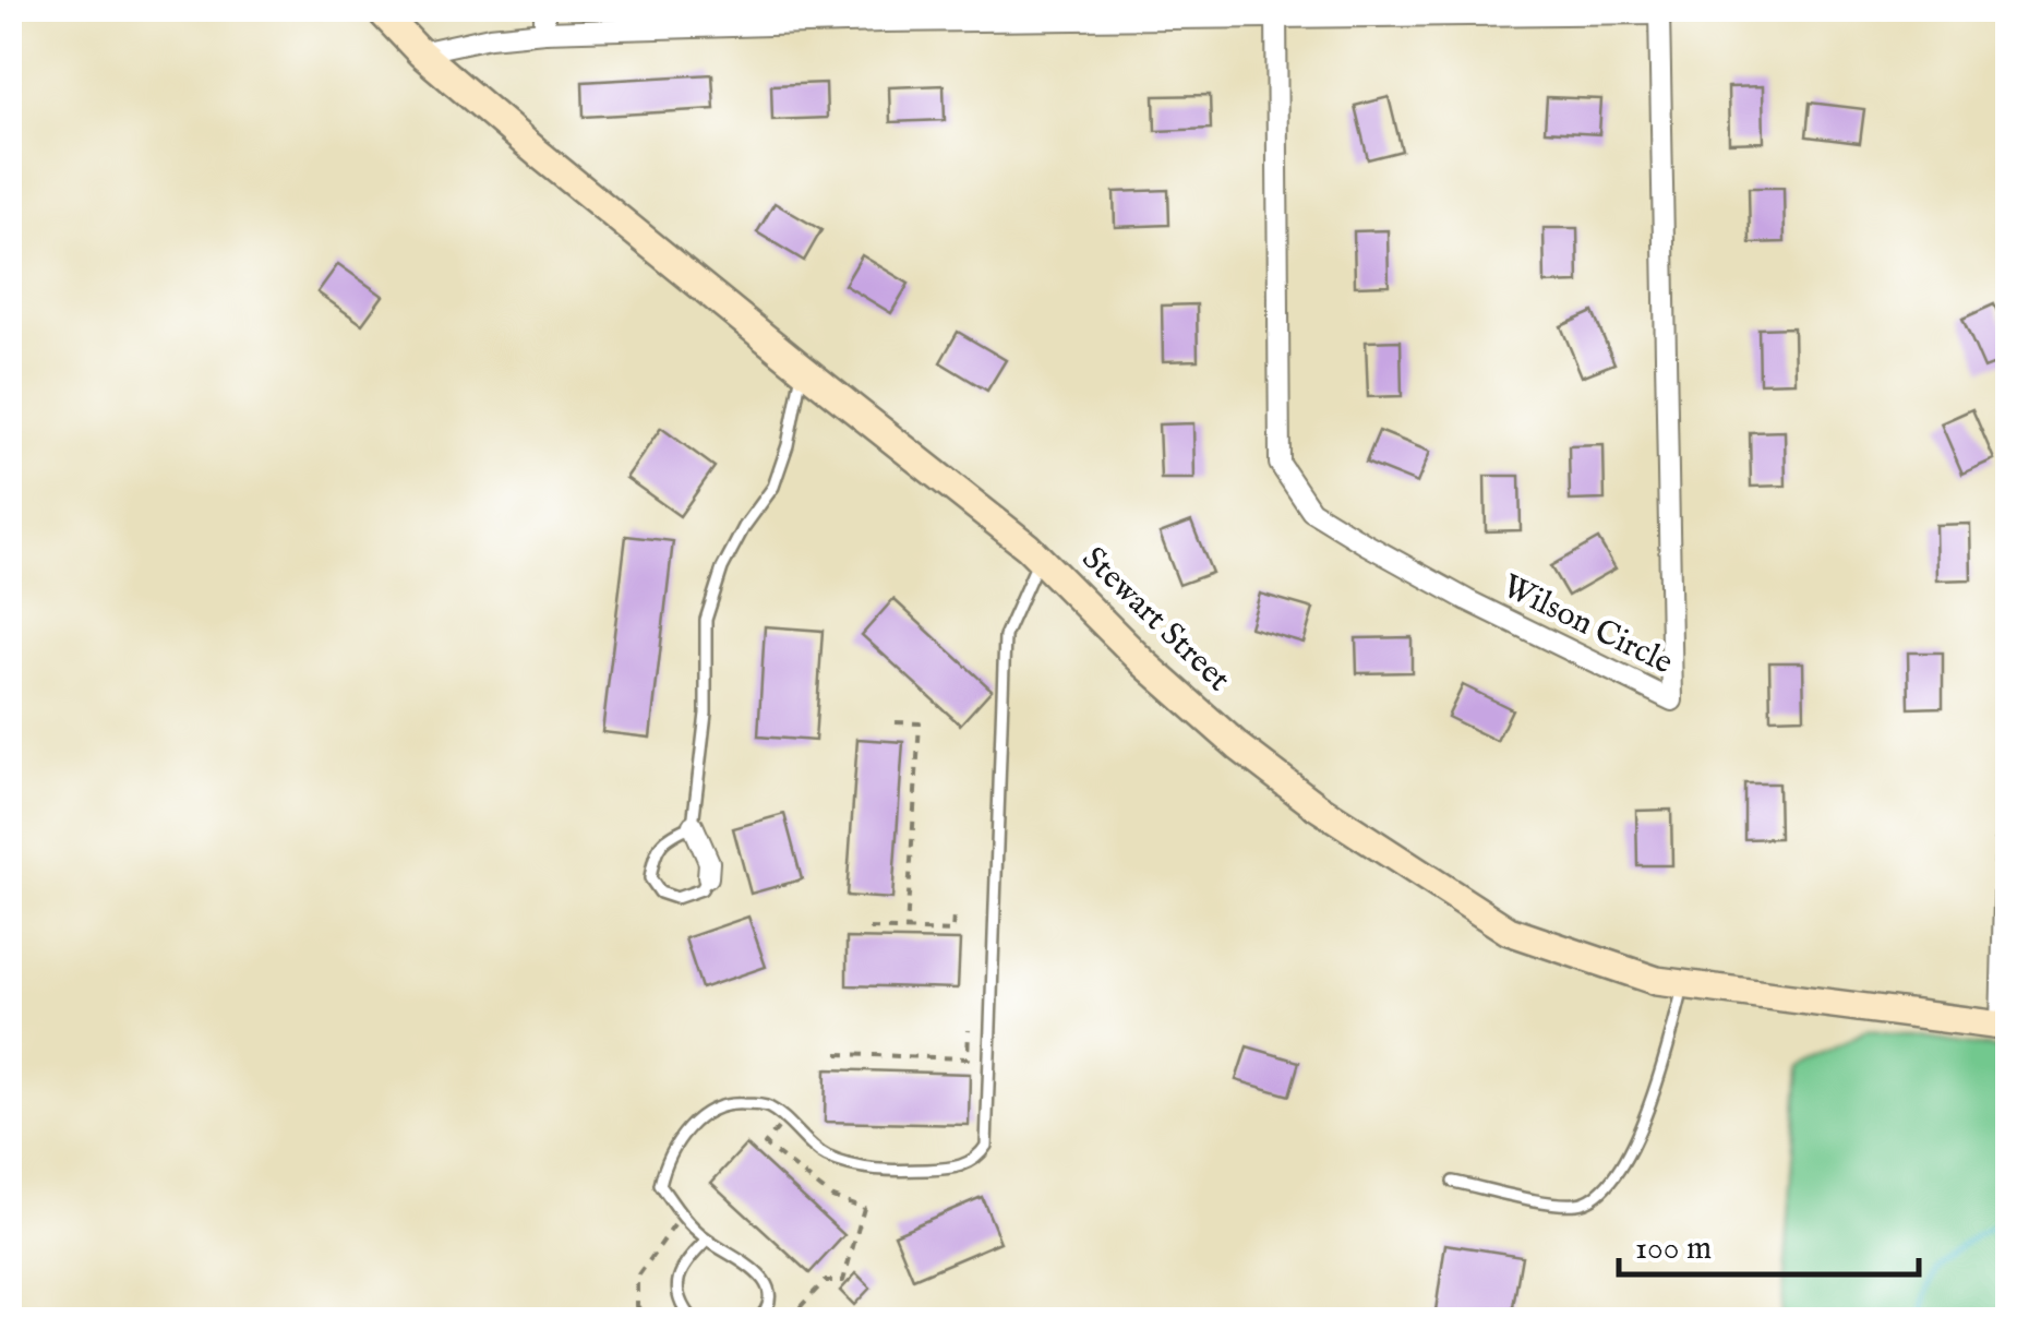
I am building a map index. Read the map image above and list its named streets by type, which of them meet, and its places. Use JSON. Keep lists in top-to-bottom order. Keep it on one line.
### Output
{"streets":{"street":["Stewart Street","Wilson Circle"]},"scale_bar":"100 m"}
